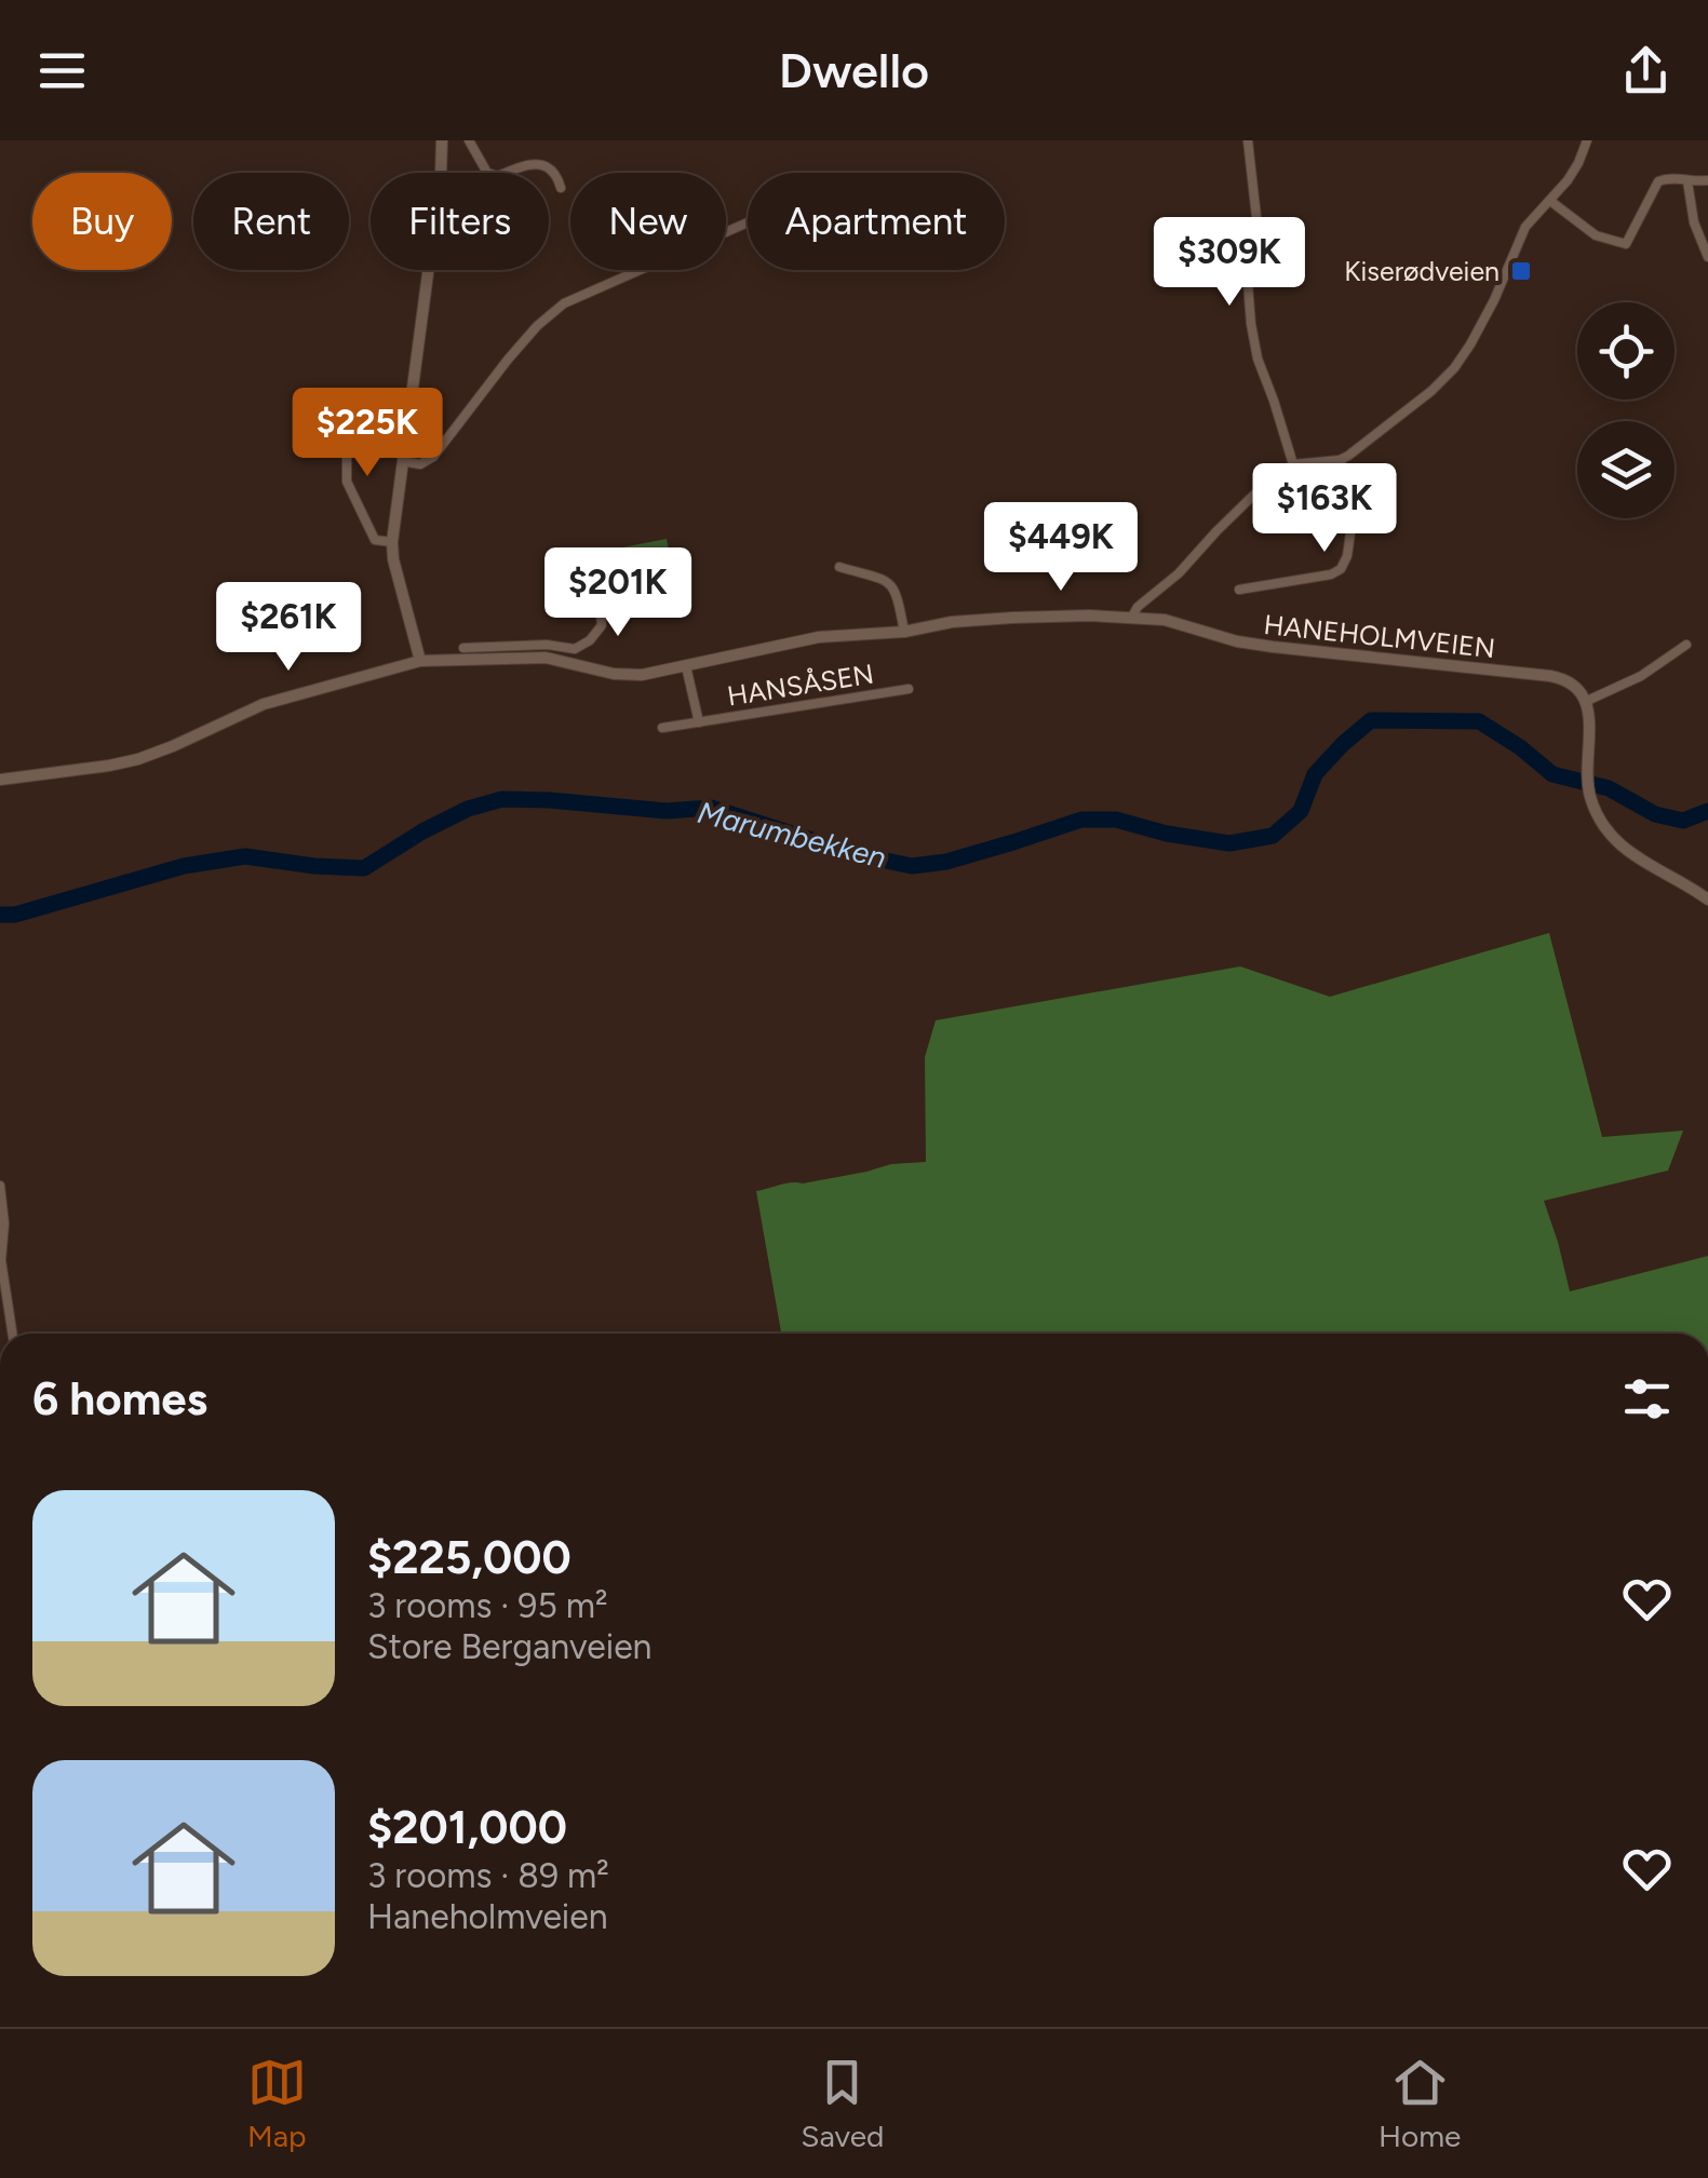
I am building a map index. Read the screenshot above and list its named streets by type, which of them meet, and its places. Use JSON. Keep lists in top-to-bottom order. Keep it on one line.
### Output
{"streets":{"main road":["HANEHOLMVEIEN"],"street":["HANSÅSEN"]},"crossings":[["HANEHOLMVEIEN","HANSÅSEN"]],"water":["Marumbekken"],"places":{"transit":["Kiserødveien"]},"page":{"header":"Dwello","chip":["Buy","Rent","Filters","New","Apartment"],"price":["$309K","$225K","$163K","$449K","$201K","$261K"],"heading":"6 homes","list":[{"name":"$225,000","note":"3 rooms · 95 m² · Store Berganveien"},{"name":"$201,000","note":"3 rooms · 89 m² · Haneholmveien"}],"tabs":["Map","Saved","Home"]}}
